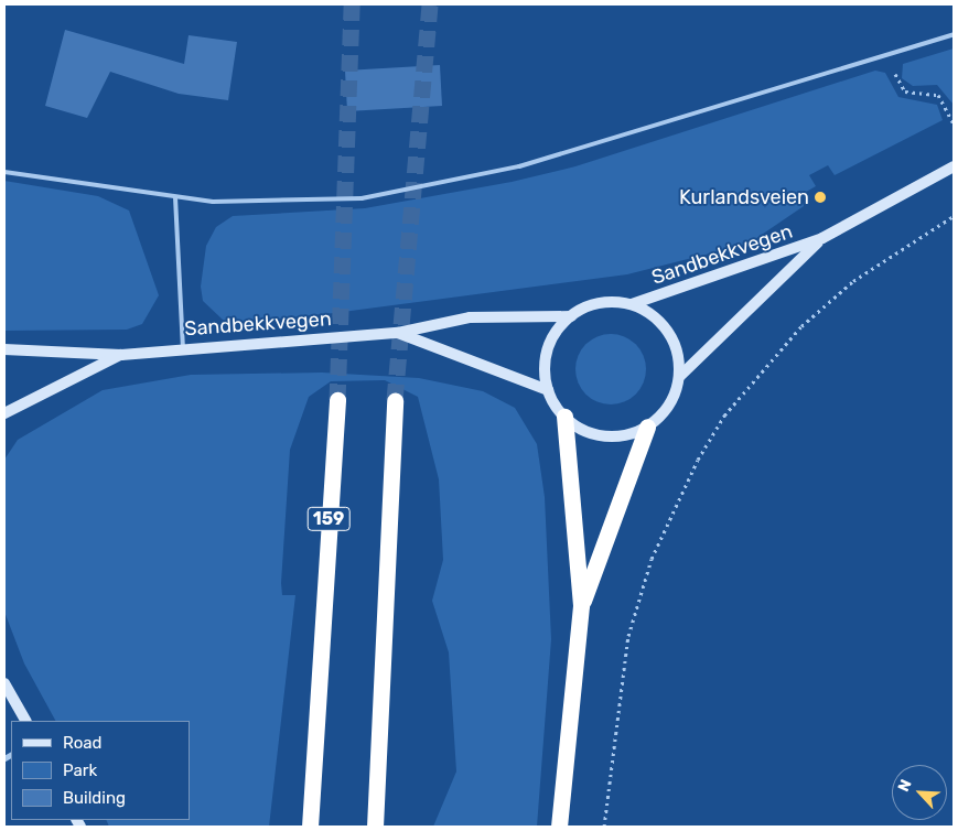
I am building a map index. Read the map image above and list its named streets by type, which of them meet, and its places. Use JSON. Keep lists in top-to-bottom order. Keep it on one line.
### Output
{"streets":{"highway":["159"],"main road":["Sandbekkvegen"]},"places":["Kurlandsveien"],"legend":["Road","Park","Building"],"north":"top left"}
